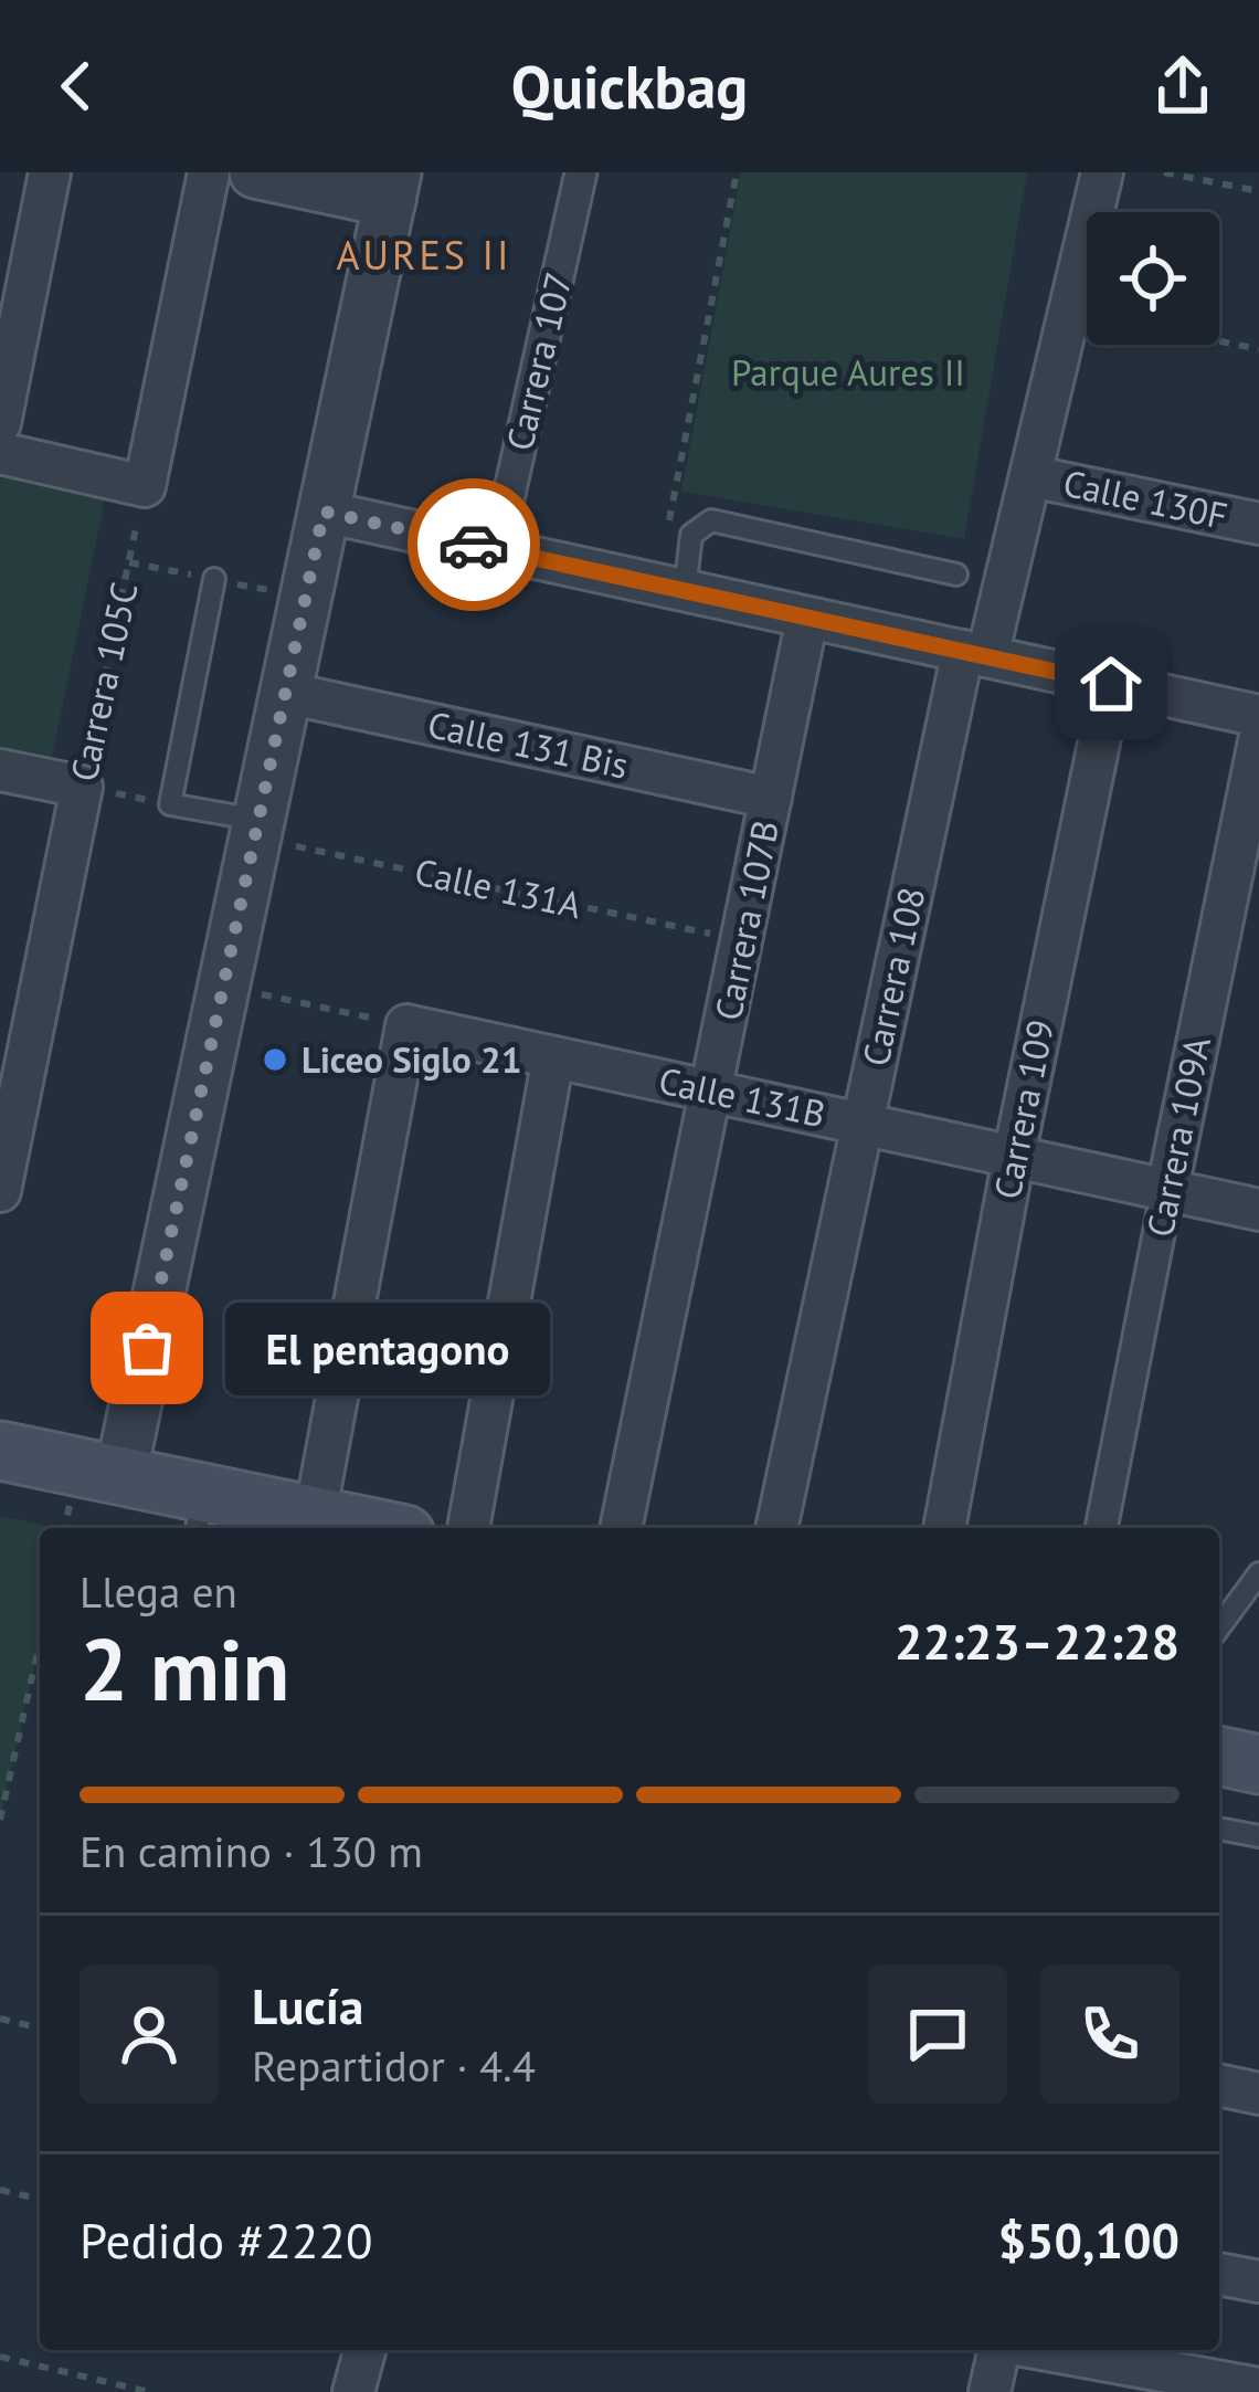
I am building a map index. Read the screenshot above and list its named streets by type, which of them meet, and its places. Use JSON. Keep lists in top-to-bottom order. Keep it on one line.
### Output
{"streets":{"street":["Carrera 107","Calle 130F","Carrera 105C","Calle 131 Bis","Carrera 107B","Carrera 108","Calle 131B","Carrera 109","Carrera 109A"],"path":["Calle 131A"]},"crossings":[["Calle 130F","Carrera 108"],["Calle 131 Bis","Carrera 107B"],["Calle 131A","Carrera 107B"],["Carrera 107B","Calle 131B"],["Carrera 108","Calle 131B"],["Calle 131B","Carrera 109"],["Calle 131B","Carrera 109A"]],"districts":["AURES II"],"parks":["Parque Aures II"],"places":["Liceo Siglo 21","El pentagono"],"page":{"header":"Quickbag","bubble":"El pentagono","heading":["2 min","Llega en","22:23–22:28"],"panel":["Lucía","Repartidor · 4.4","Pedido #2220","$50,100"],"bar":"En camino · 130 m"}}
